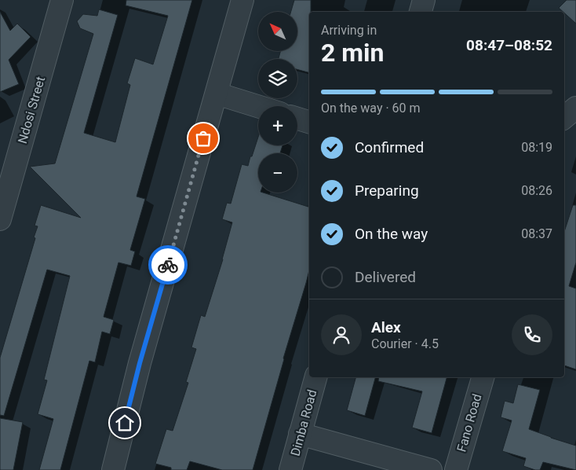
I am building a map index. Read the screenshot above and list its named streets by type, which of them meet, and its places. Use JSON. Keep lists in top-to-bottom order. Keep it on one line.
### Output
{"streets":{"street":["Ndosi Street","Dimba Road","Fano Road"]},"north":"top left","page":{"map_buttons":["+","−"],"heading":["2 min","Arriving in","08:47–08:52"],"panel":["Alex","Courier · 4.5"],"bar":"On the way · 60 m","list":[["Confirmed","08:19"],["Preparing","08:26"],["On the way","08:37"],"Delivered"]}}
